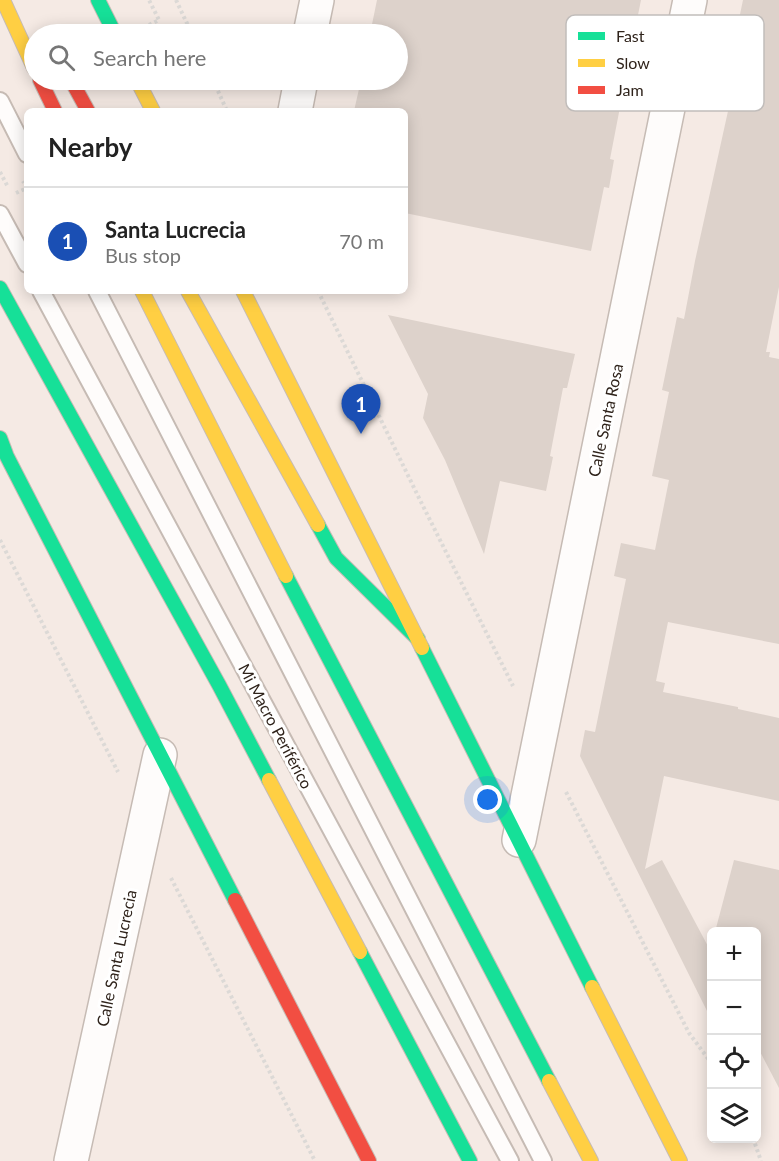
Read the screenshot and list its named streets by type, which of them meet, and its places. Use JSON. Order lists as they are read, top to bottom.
{
  "streets": {
    "street": ["Calle Santa Rosa", "Calle Santa Lucrecia"],
    "lane": ["Mi Macro Periférico"]
  },
  "legend": ["Fast", "Slow", "Jam"],
  "page": {
    "search": "Search here",
    "heading": "Nearby",
    "list": [
      {
        "mark": "1",
        "name": "Santa Lucrecia",
        "note": "Bus stop",
        "value": "70 m"
      }
    ],
    "pins": "1",
    "map_buttons": ["+", "−"]
  }
}
